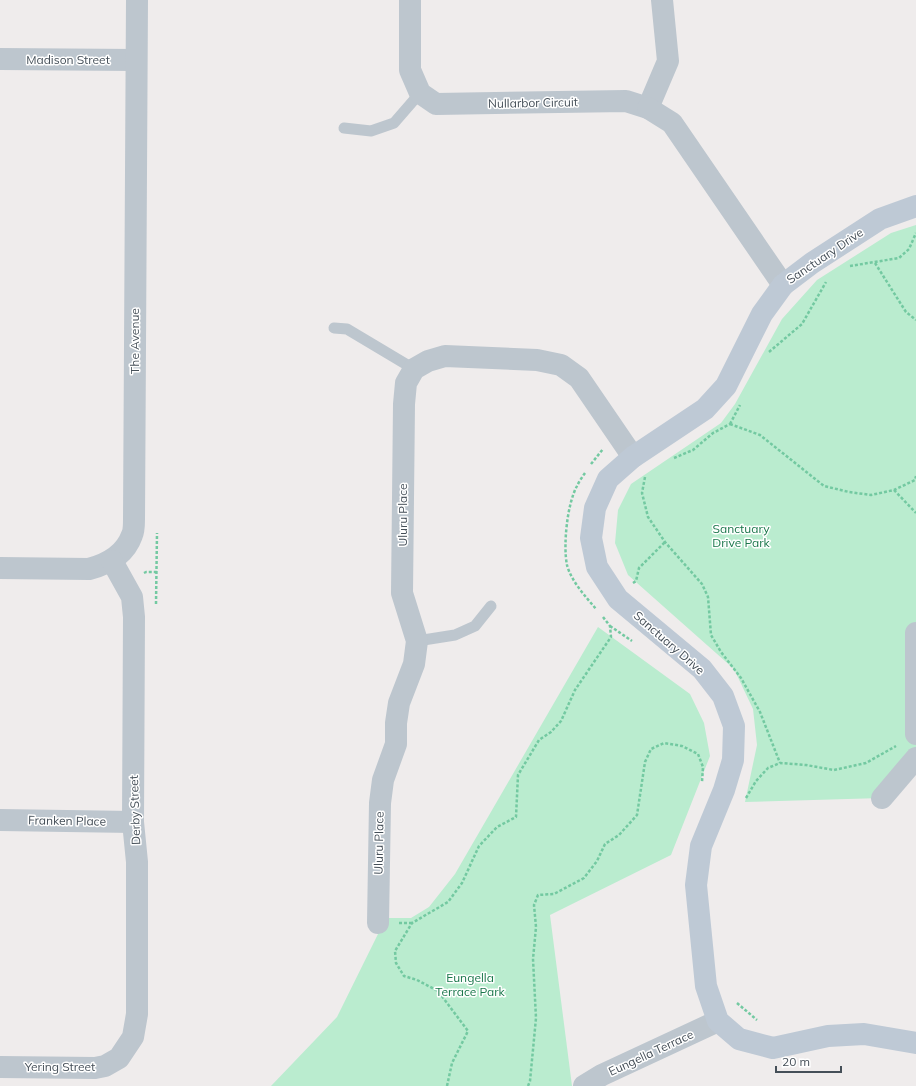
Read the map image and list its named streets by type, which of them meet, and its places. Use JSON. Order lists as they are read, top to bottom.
{
  "streets": {
    "street": [
      "Madison Street",
      "Nullarbor Circuit",
      "Sanctuary Drive",
      "The Avenue",
      "Uluru Place",
      "Derby Street",
      "Franken Place",
      "Eungella Terrace",
      "Yering Street"
    ]
  },
  "crossings": [
    ["Madison Street", "The Avenue"],
    ["Nullarbor Circuit", "Sanctuary Drive"],
    ["Sanctuary Drive", "Eungella Terrace"],
    ["The Avenue", "Derby Street"],
    ["Derby Street", "Franken Place"],
    ["Derby Street", "Yering Street"]
  ],
  "parks": ["Sanctuary Drive Park", "Eungella Terrace Park"],
  "scale_bar": "20 m"
}
